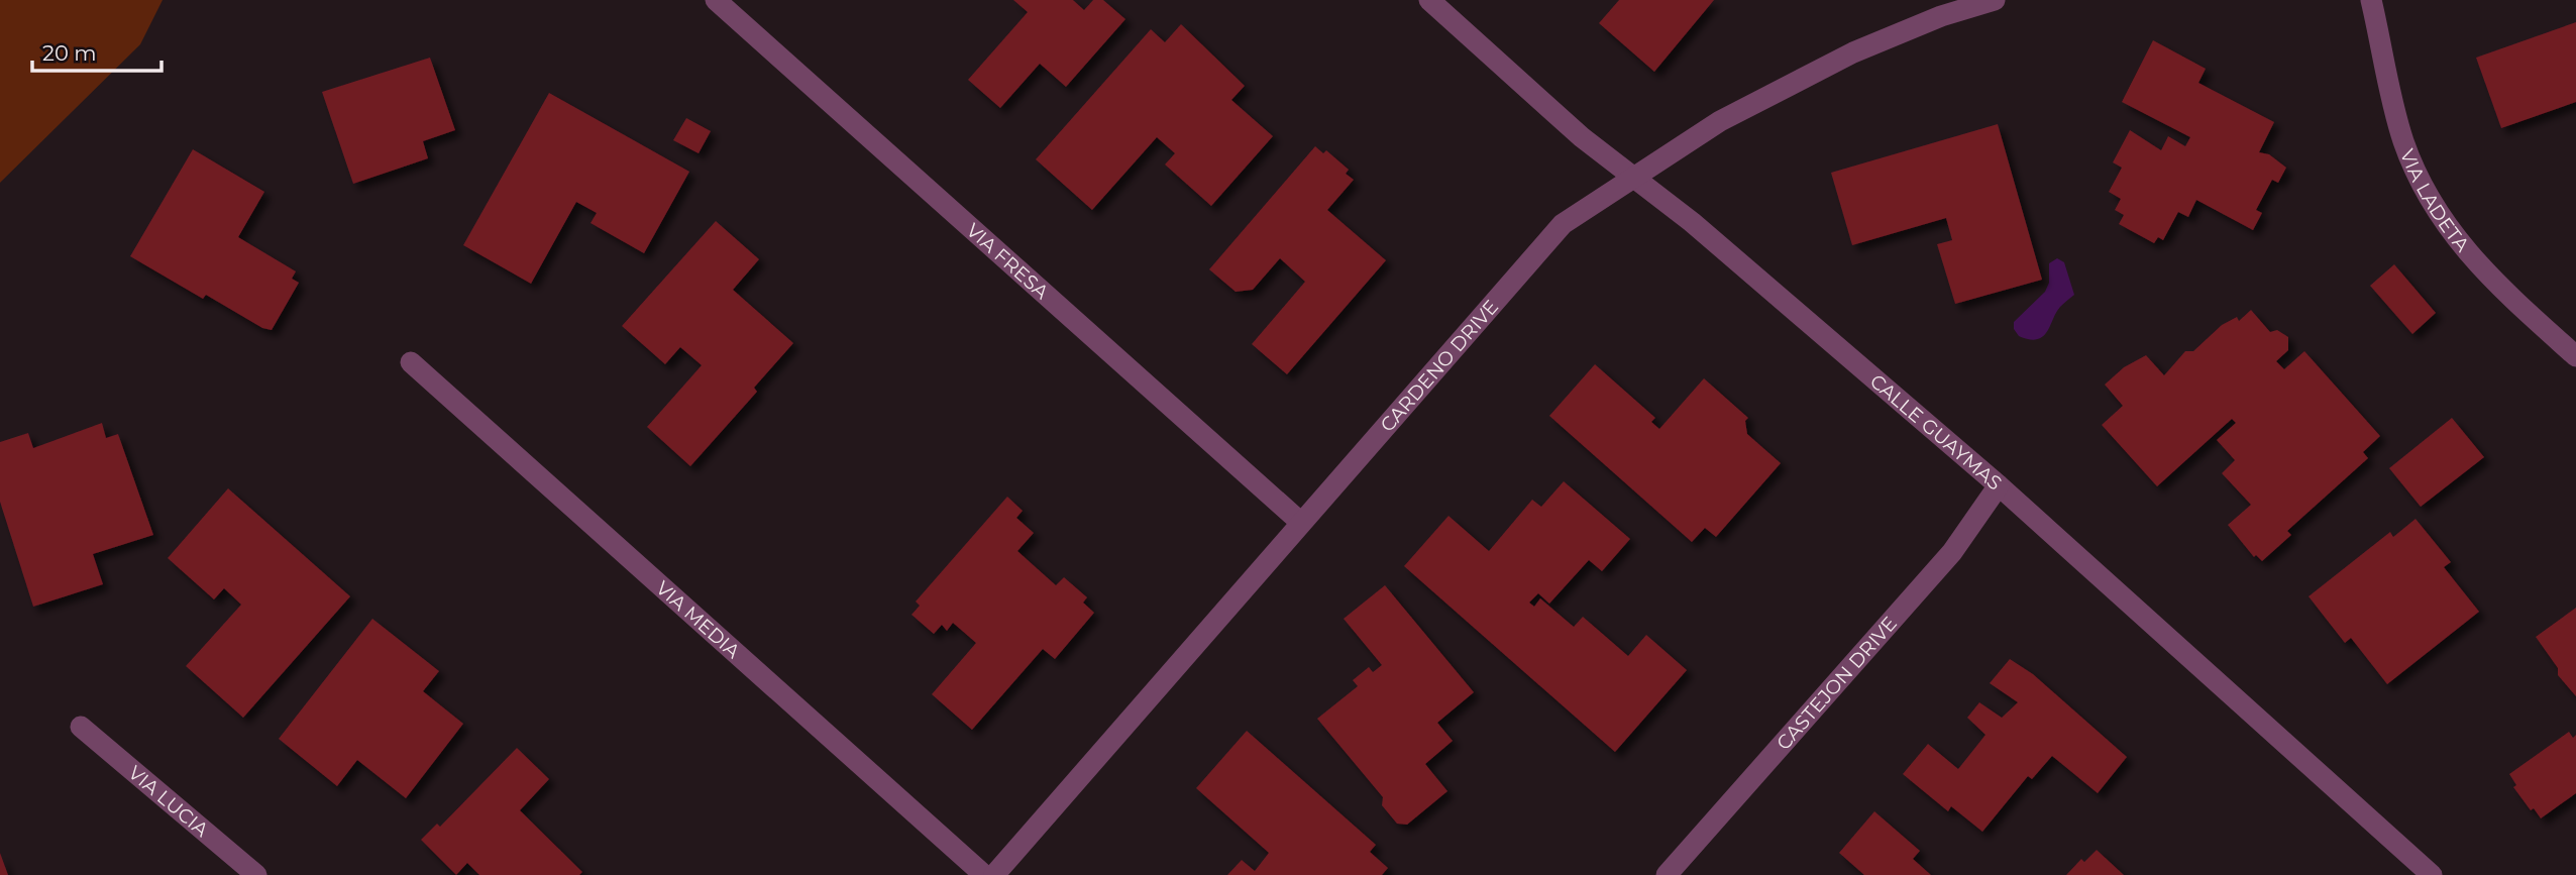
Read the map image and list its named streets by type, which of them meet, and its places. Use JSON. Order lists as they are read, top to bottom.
{
  "streets": {
    "street": [
      "VIA LADETA",
      "VIA FRESA",
      "CARDENO DRIVE",
      "CALLE GUAYMAS",
      "VIA MEDIA",
      "CASTEJON DRIVE",
      "VIA LUCIA"
    ]
  },
  "crossings": [
    ["VIA FRESA", "CARDENO DRIVE"],
    ["CARDENO DRIVE", "CALLE GUAYMAS"],
    ["CALLE GUAYMAS", "CASTEJON DRIVE"]
  ],
  "scale_bar": "20 m"
}
